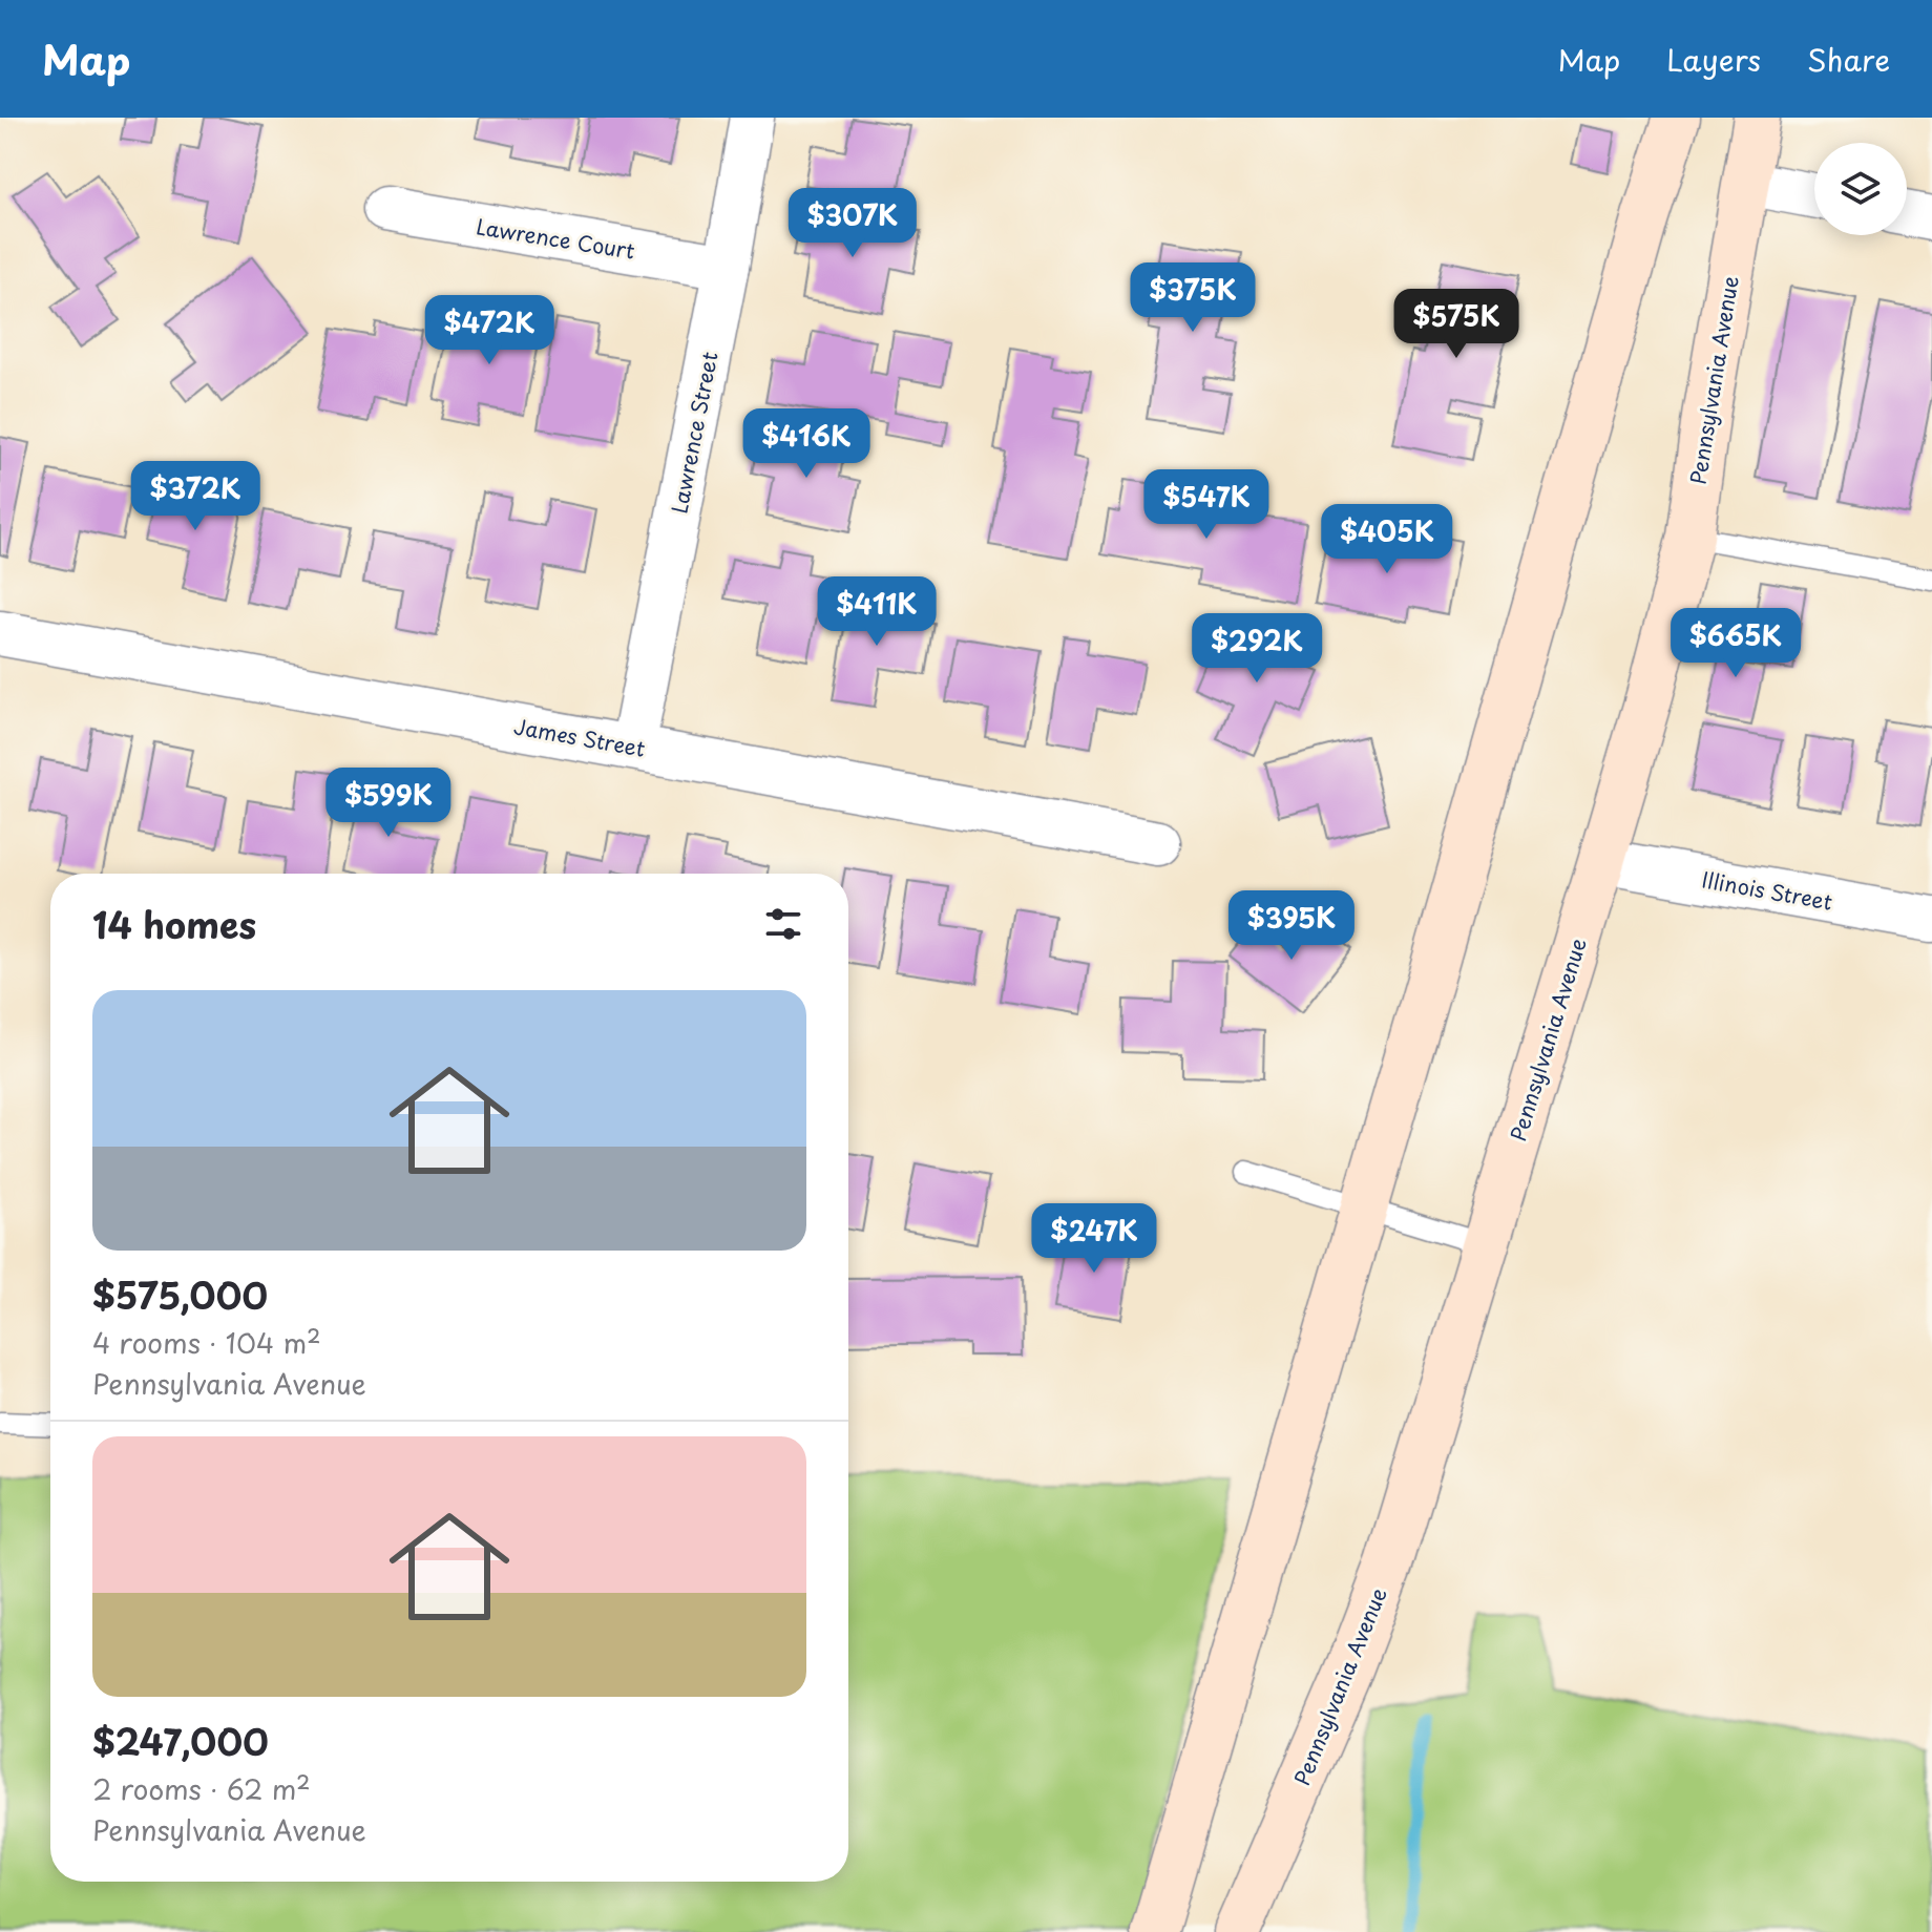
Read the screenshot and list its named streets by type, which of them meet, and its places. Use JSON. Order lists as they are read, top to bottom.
{
  "streets": {
    "main road": ["Pennsylvania Avenue"],
    "street": [
      "Lawrence Court",
      "Lawrence Street",
      "James Street",
      "Illinois Street"
    ]
  },
  "crossings": [
    ["Lawrence Court", "Lawrence Street"],
    ["Pennsylvania Avenue", "Illinois Street"],
    ["Lawrence Street", "James Street"]
  ],
  "page": {
    "header": "Map",
    "nav": ["Map", "Layers", "Share"],
    "price": [
      "$307K",
      "$375K",
      "$575K",
      "$472K",
      "$416K",
      "$372K",
      "$547K",
      "$405K",
      "$411K",
      "$665K",
      "$292K",
      "$599K",
      "$395K",
      "$247K"
    ],
    "heading": "14 homes",
    "list": [
      {
        "name": "$575,000",
        "note": "4 rooms · 104 m² · Pennsylvania Avenue"
      },
      {
        "name": "$247,000",
        "note": "2 rooms · 62 m² · Pennsylvania Avenue"
      }
    ]
  }
}
